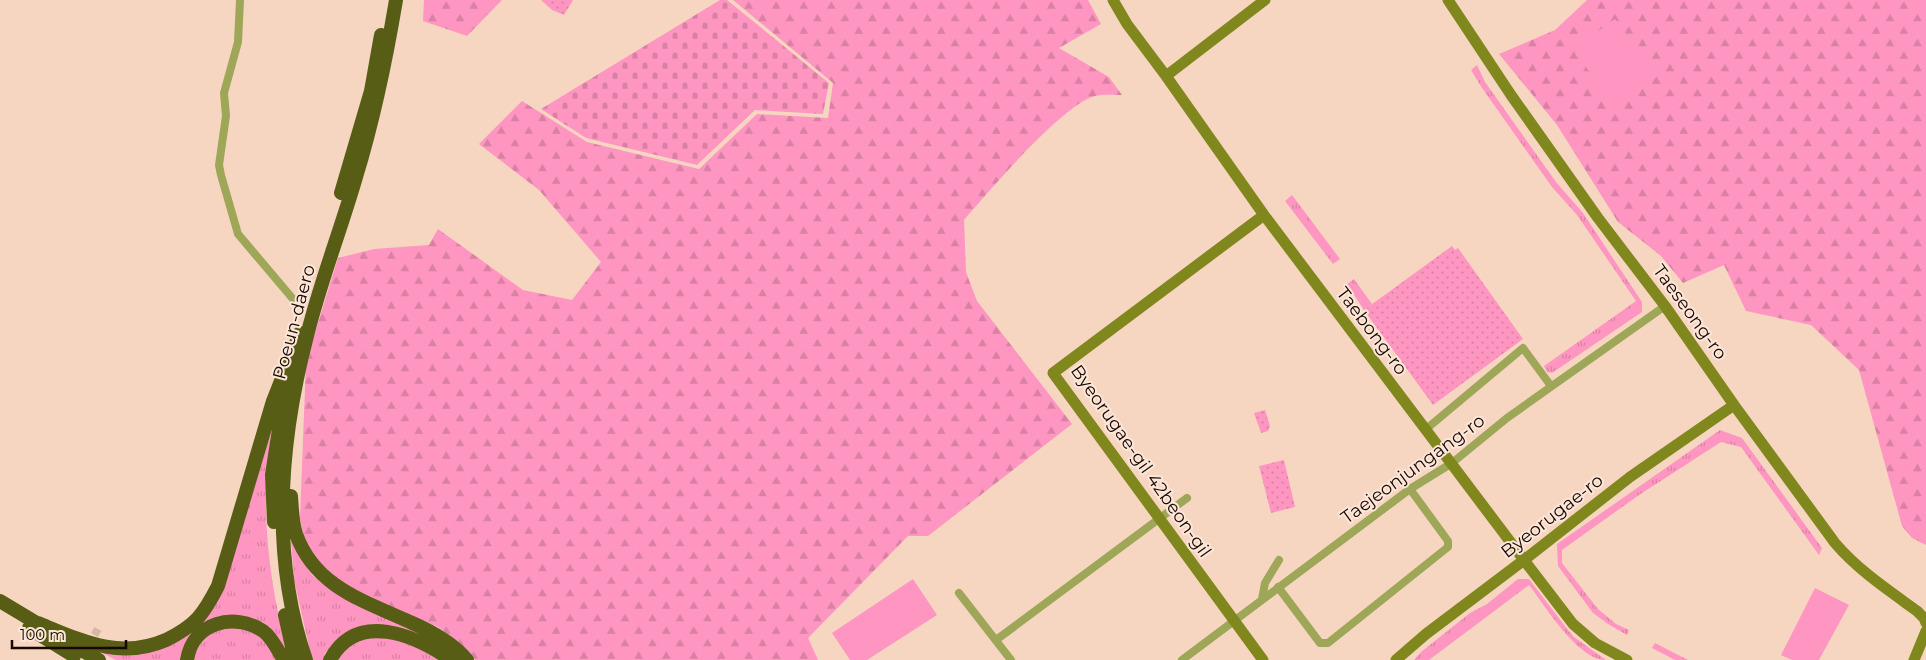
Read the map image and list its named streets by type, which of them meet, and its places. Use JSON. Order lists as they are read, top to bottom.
{
  "streets": {
    "highway": ["Poeun-daero"],
    "street": [
      "Taeseong-ro",
      "Taebong-ro",
      "Byeorugae-gil 42beon-gil",
      "Taejeonjungang-ro",
      "Byeorugae-ro"
    ]
  },
  "crossings": [
    ["Taeseong-ro", "Taejeonjungang-ro"],
    ["Taeseong-ro", "Byeorugae-ro"],
    ["Taebong-ro", "Byeorugae-gil 42beon-gil"],
    ["Taebong-ro", "Taejeonjungang-ro"],
    ["Taebong-ro", "Byeorugae-ro"],
    ["Byeorugae-gil 42beon-gil", "Taejeonjungang-ro"]
  ],
  "scale_bar": "100 m"
}
